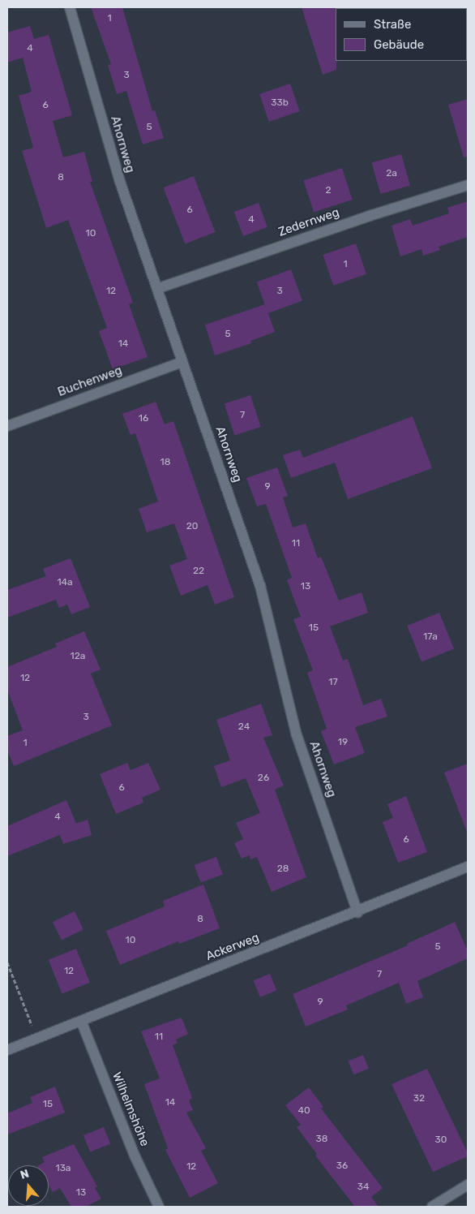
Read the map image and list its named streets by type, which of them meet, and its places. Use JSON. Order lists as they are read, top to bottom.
{
  "streets": {
    "street": [
      "Ahornweg",
      "Zedernweg",
      "Buchenweg",
      "Ackerweg",
      "Wilhelmshöhe"
    ]
  },
  "crossings": [
    ["Ahornweg", "Zedernweg"],
    ["Ahornweg", "Buchenweg"],
    ["Ahornweg", "Ackerweg"],
    ["Ackerweg", "Wilhelmshöhe"]
  ],
  "house_numbers": [
    "1",
    "4",
    "3",
    "33b",
    "6",
    "5",
    "2a",
    "8",
    "2",
    "6",
    "4",
    "10",
    "1",
    "12",
    "3",
    "5",
    "14",
    "7",
    "16",
    "18",
    "9",
    "20",
    "11",
    "22",
    "14a",
    "13",
    "15",
    "17a",
    "12a",
    "12",
    "17",
    "3",
    "24",
    "19",
    "1",
    "26",
    "6",
    "4",
    "6",
    "28",
    "8",
    "10",
    "5",
    "12",
    "7",
    "9",
    "11",
    "32",
    "14",
    "15",
    "40",
    "38",
    "30",
    "36",
    "12",
    "13a",
    "34",
    "13"
  ],
  "legend": ["Straße", "Gebäude"],
  "north": "top"
}
